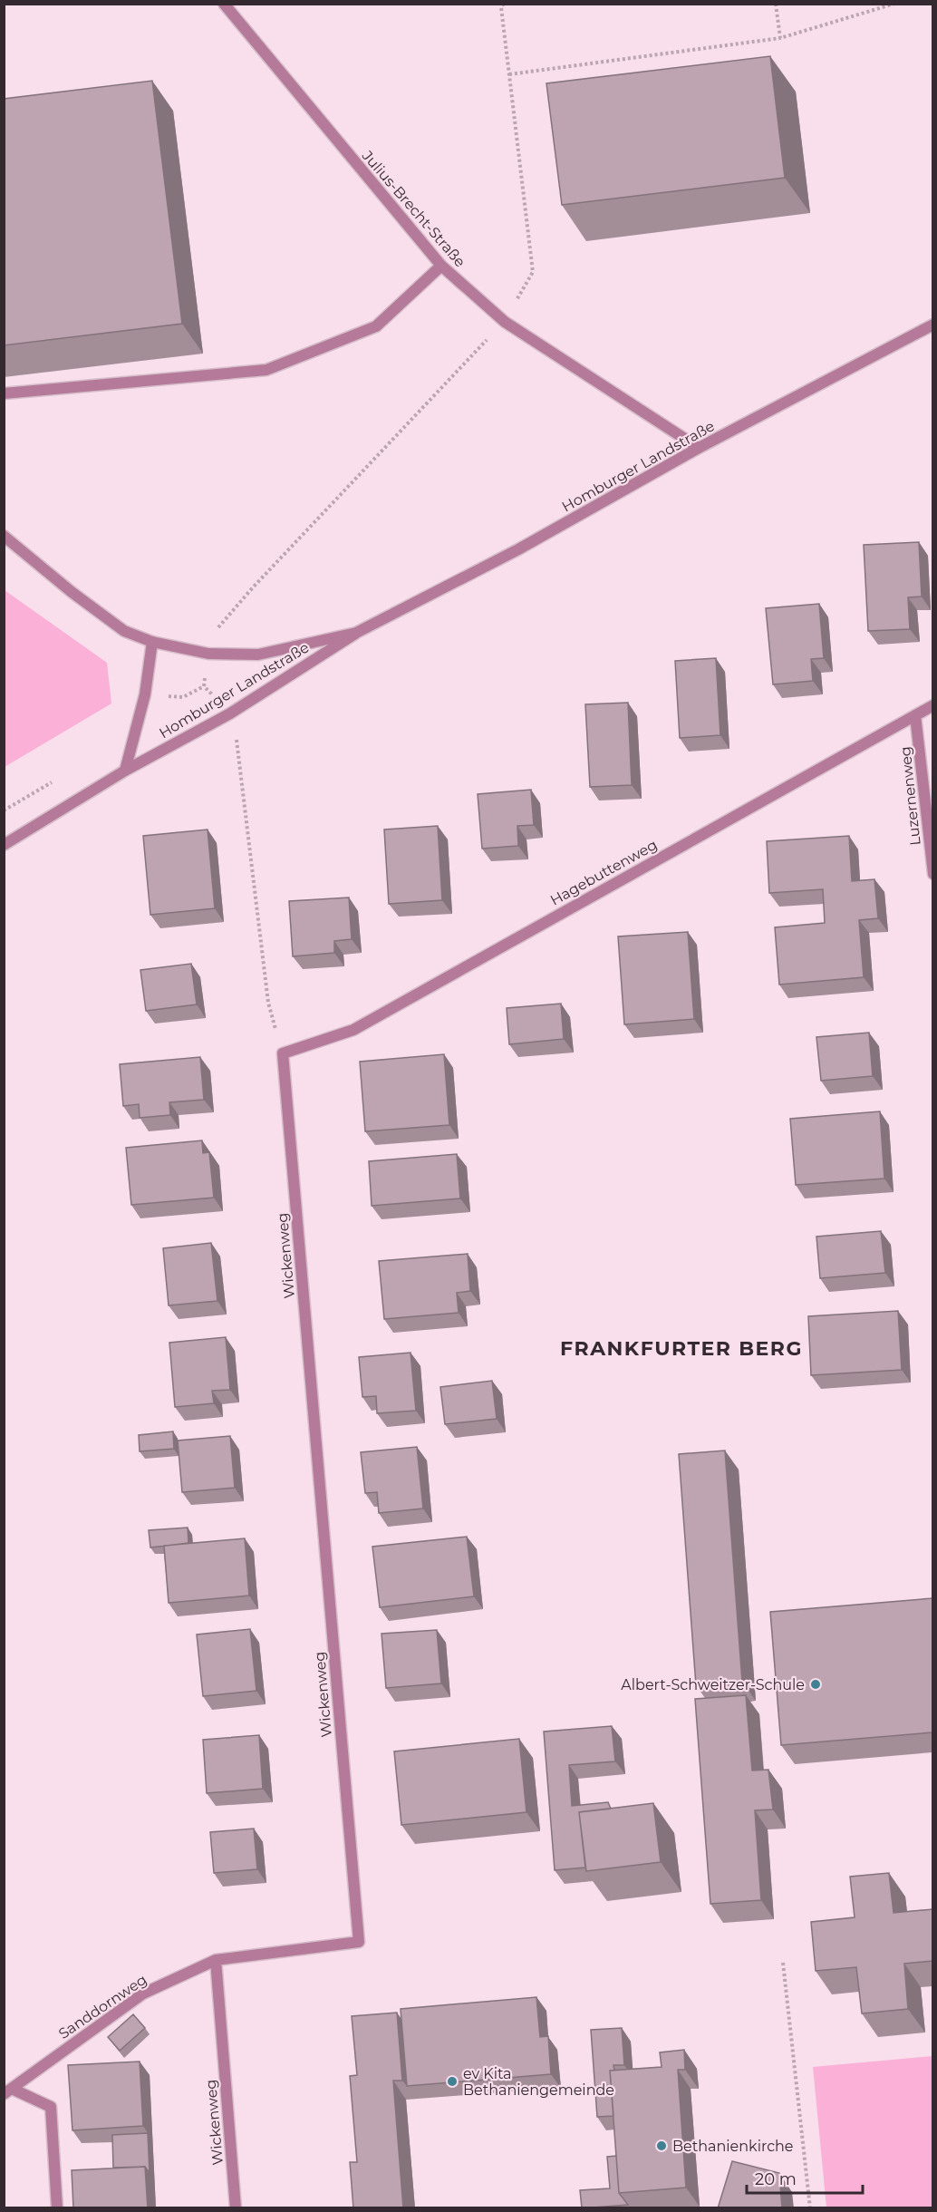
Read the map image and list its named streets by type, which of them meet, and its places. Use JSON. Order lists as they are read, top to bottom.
{
  "streets": {
    "street": [
      "Julius-Brecht-Straße",
      "Homburger Landstraße",
      "Luzernenweg",
      "Hagebuttenweg",
      "Wickenweg",
      "Sanddornweg"
    ]
  },
  "crossings": [
    ["Julius-Brecht-Straße", "Homburger Landstraße"],
    ["Luzernenweg", "Hagebuttenweg"],
    ["Hagebuttenweg", "Wickenweg"],
    ["Wickenweg", "Sanddornweg"]
  ],
  "districts": ["FRANKFURTER BERG"],
  "places": ["Albert-Schweitzer-Schule", "ev Kita Bethaniengemeinde", "Bethanienkirche"],
  "scale_bar": "20 m"
}
